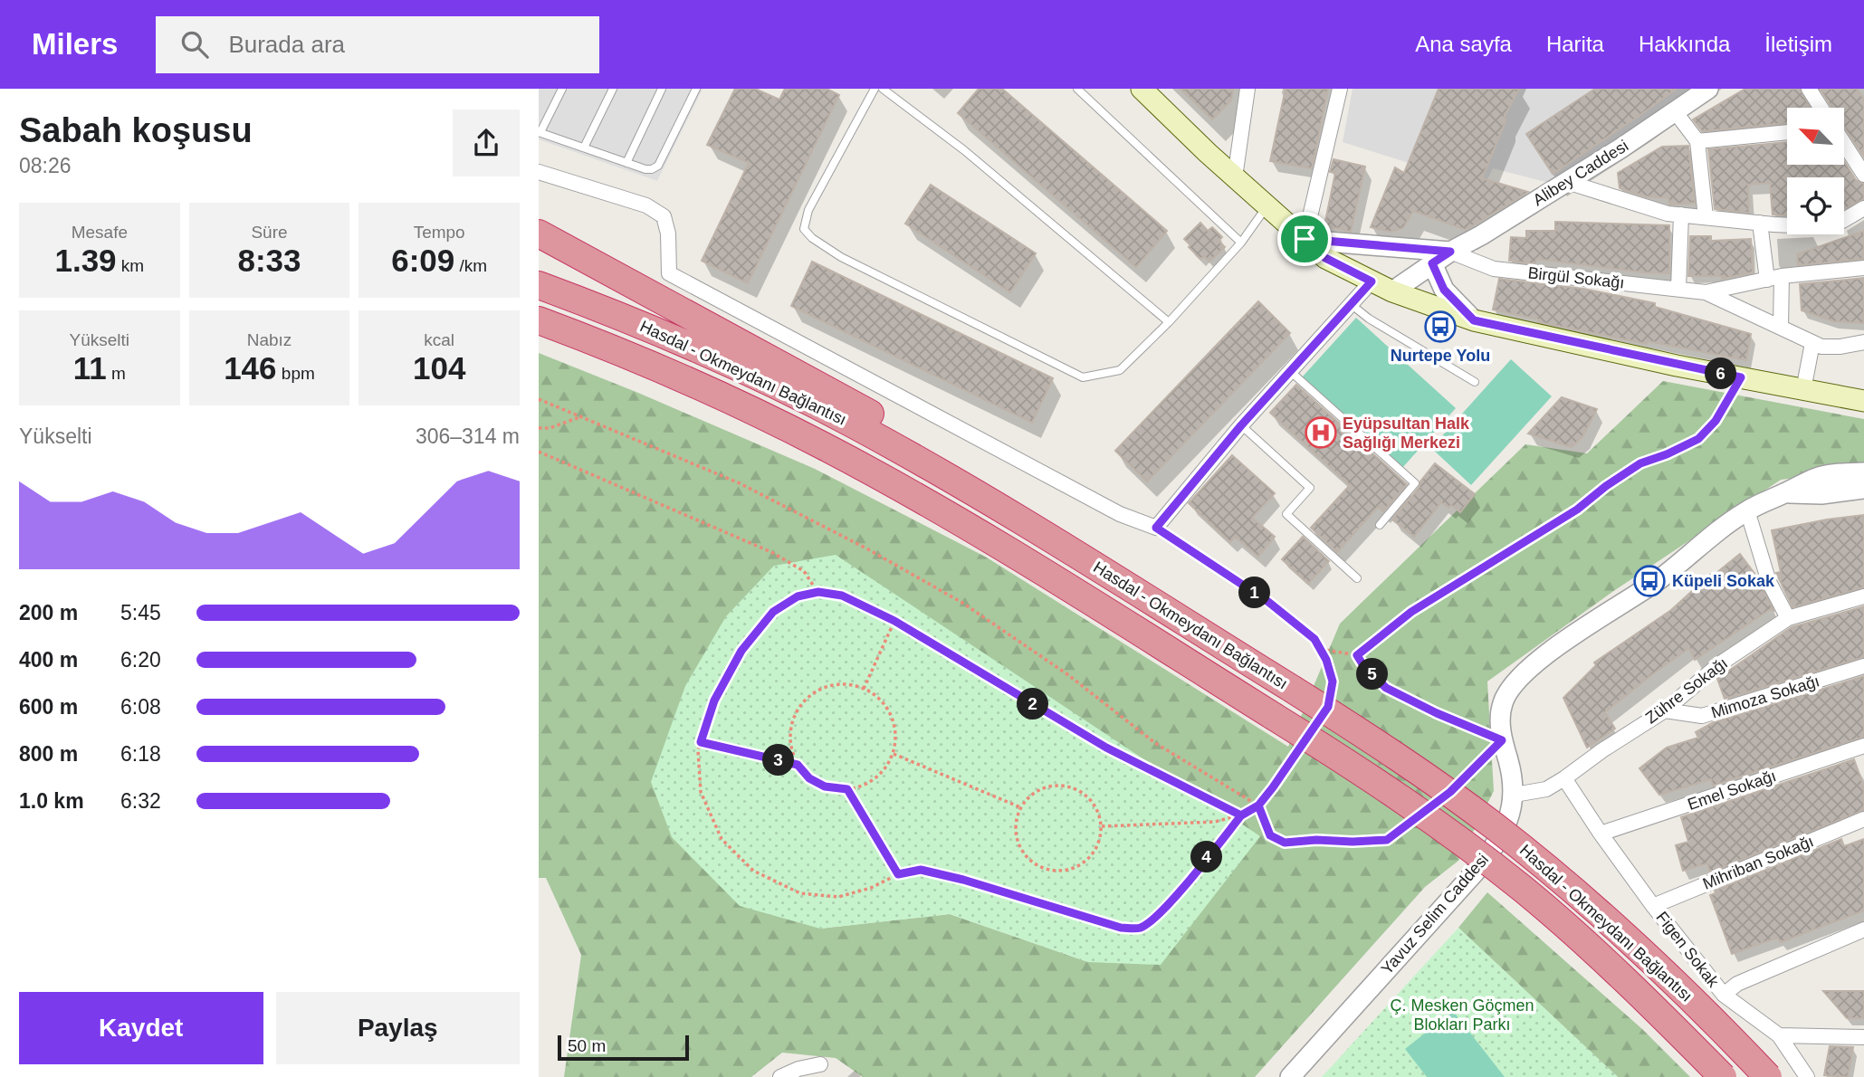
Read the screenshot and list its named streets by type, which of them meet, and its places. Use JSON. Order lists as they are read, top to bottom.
{
  "streets": {
    "highway": ["Hasdal - Okmeydanı Bağlantısı"],
    "street": [
      "Alibey Caddesi",
      "Birgül Sokağı",
      "Zühre Sokağı",
      "Mimoza Sokağı",
      "Emel Sokağı",
      "Mihriban Sokağı",
      "Yavuz Selim Caddesi",
      "Figen Sokak"
    ]
  },
  "crossings": [
    ["Alibey Caddesi", "Birgül Sokağı"],
    ["Zühre Sokağı", "Mimoza Sokağı"],
    ["Zühre Sokağı", "Yavuz Selim Caddesi"],
    ["Zühre Sokağı", "Figen Sokak"],
    ["Emel Sokağı", "Figen Sokak"],
    ["Mihriban Sokağı", "Figen Sokak"]
  ],
  "parks": ["Ç. Mesken Göçmen Blokları Parkı"],
  "places": {
    "bus stop": ["Nurtepe Yolu", "Küpeli Sokak"],
    "hospital": ["Eyüpsultan Halk Sağlığı Merkezi"]
  },
  "scale_bar": "50 m",
  "north": "top left",
  "page": {
    "header": "Milers",
    "search": "Burada ara",
    "nav": [
      "Ana sayfa",
      "Harita",
      "Hakkında",
      "İletişim"
    ],
    "heading": ["Sabah koşusu", "08:26"],
    "stats": [
      ["Mesafe", "1.39 km"],
      ["Süre", "8:33"],
      ["Tempo", "6:09 /km"],
      ["Yükselti", "11 m"],
      ["Nabız", "146 bpm"],
      ["kcal", "104"]
    ],
    "pins": [
      "6",
      "1",
      "5",
      "2",
      "3",
      "4"
    ],
    "chart": ["Yükselti", "306–314 m"],
    "list": [
      {
        "name": "200 m",
        "note": "5:45"
      },
      {
        "name": "400 m",
        "note": "6:20"
      },
      {
        "name": "600 m",
        "note": "6:08"
      },
      {
        "name": "800 m",
        "note": "6:18"
      },
      {
        "name": "1.0 km",
        "note": "6:32"
      }
    ],
    "buttons": ["Kaydet", "Paylaş"],
    "scale": "50 m"
  }
}
